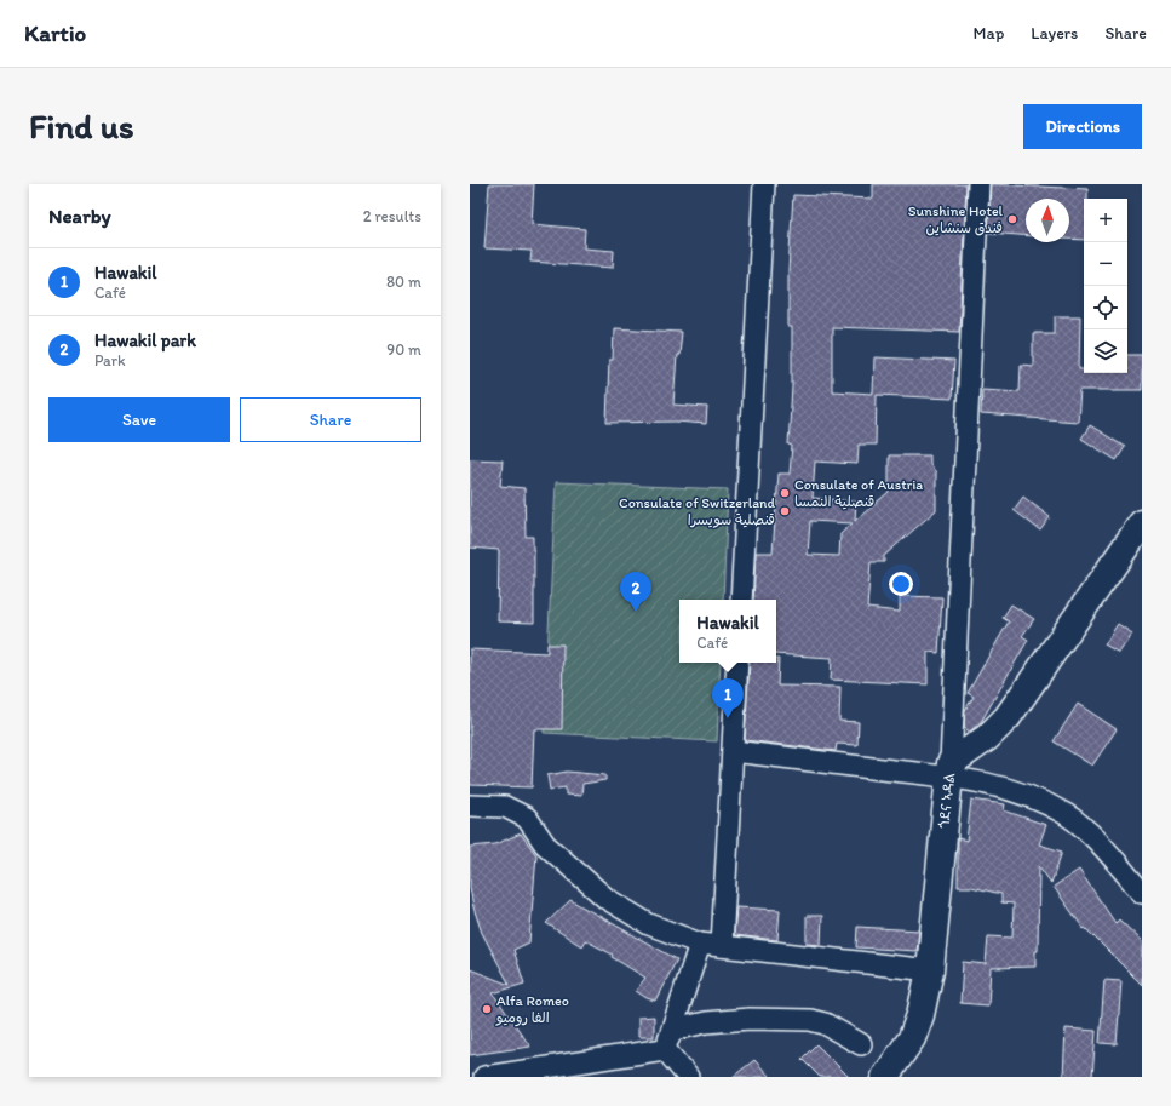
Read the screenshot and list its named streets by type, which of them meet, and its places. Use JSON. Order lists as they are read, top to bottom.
{
  "streets": {
    "street": ["ጎደና ኣዳል"]
  },
  "places": [
    "Sunshine Hotel فندق سنشاين",
    "Consulate of Austria قنصلية النمسا",
    "Consulate of Switzerland قنصلية سويسرا",
    "Alfa Romeo الفا روميو"
  ],
  "north": "top",
  "page": {
    "header": "Kartio",
    "nav": ["Map", "Layers", "Share"],
    "buttons": [
      "Directions",
      ["Save", "Share"]
    ],
    "title": "Find us",
    "heading": ["Nearby", "2 results"],
    "map_buttons": ["+", "−"],
    "list": [
      {
        "mark": "1",
        "name": "Hawakil",
        "note": "Café",
        "value": "80 m"
      },
      {
        "mark": "2",
        "name": "Hawakil park",
        "note": "Park",
        "value": "90 m"
      }
    ],
    "pins": ["2", "1"],
    "popup": ["Hawakil", "Café"]
  }
}
